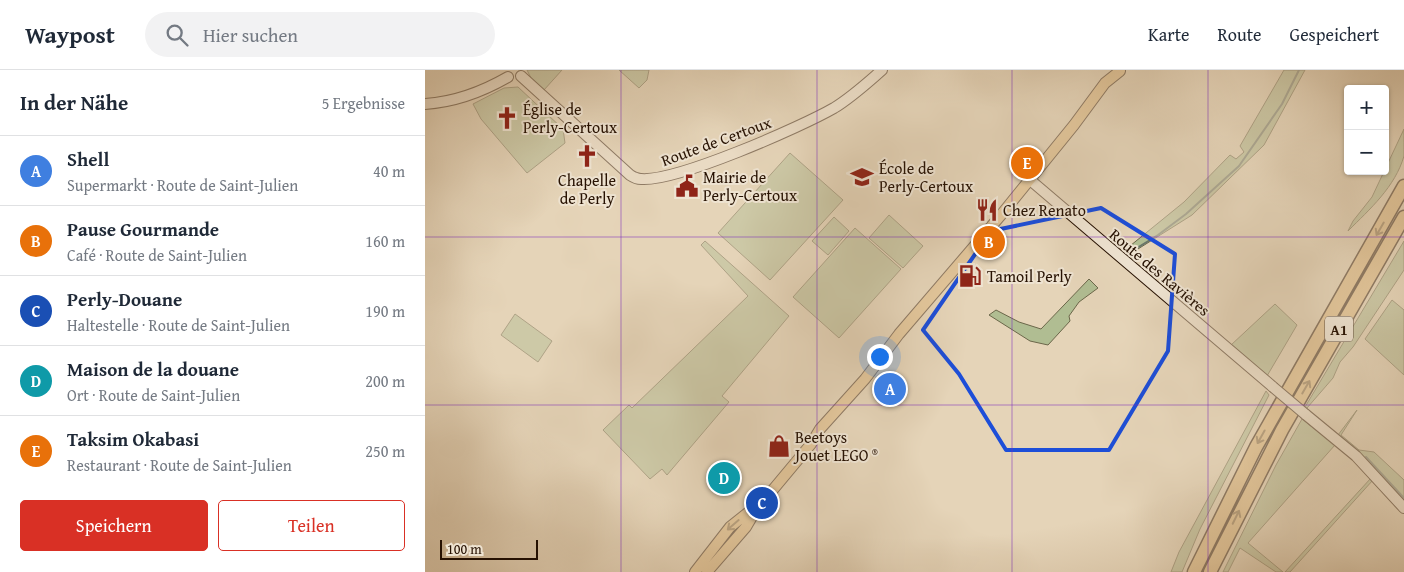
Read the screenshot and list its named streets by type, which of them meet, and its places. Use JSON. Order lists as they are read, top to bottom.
{
  "streets": {
    "highway": ["A1"],
    "street": ["Route de Certoux", "Route des Ravières"]
  },
  "places": {
    "church": ["Église de Perly-Certoux", "Chapelle de Perly"],
    "school or university": ["École de Perly-Certoux"],
    "public building": ["Mairie de Perly-Certoux"],
    "restaurant": ["Chez Renato"],
    "fuel station": ["Tamoil Perly"],
    "shop": ["Beetoys Jouet LEGO ®"]
  },
  "scale_bar": "100 m",
  "page": {
    "header": "Waypost",
    "search": "Hier suchen",
    "nav": ["Karte", "Route", "Gespeichert"],
    "heading": ["In der Nähe", "5 Ergebnisse"],
    "map_buttons": ["+", "−"],
    "list": [
      {
        "mark": "A",
        "name": "Shell",
        "note": "Supermarkt · Route de Saint-Julien",
        "value": "40 m"
      },
      {
        "mark": "B",
        "name": "Pause Gourmande",
        "note": "Café · Route de Saint-Julien",
        "value": "160 m"
      },
      {
        "mark": "C",
        "name": "Perly-Douane",
        "note": "Haltestelle · Route de Saint-Julien",
        "value": "190 m"
      },
      {
        "mark": "D",
        "name": "Maison de la douane",
        "note": "Ort · Route de Saint-Julien",
        "value": "200 m"
      },
      {
        "mark": "E",
        "name": "Taksim Okabasi",
        "note": "Restaurant · Route de Saint-Julien",
        "value": "250 m"
      }
    ],
    "pins": [
      "E",
      "B",
      "A",
      "D",
      "C"
    ],
    "buttons": ["Speichern", "Teilen"],
    "scale": "100 m"
  }
}
